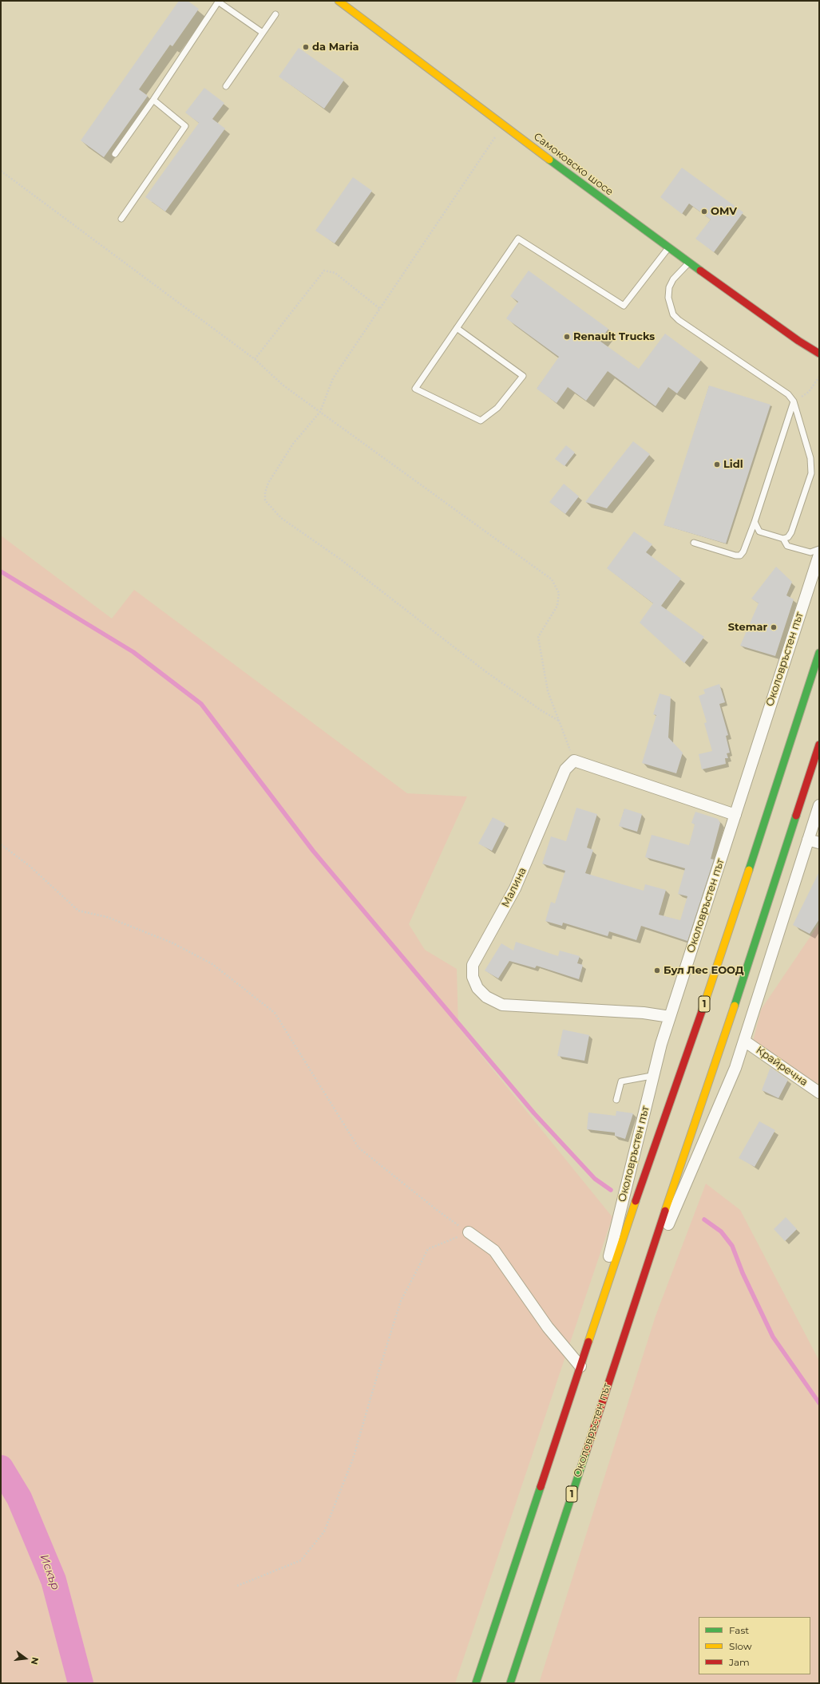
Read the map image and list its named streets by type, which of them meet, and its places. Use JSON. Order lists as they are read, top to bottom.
{
  "streets": {
    "main road": ["Самоковско шосе", "Околовръстен път", "1"],
    "street": ["Малина", "Крайречна"]
  },
  "crossings": [
    ["Околовръстен път", "Малина"],
    ["Околовръстен път", "Крайречна"]
  ],
  "water": ["Искър"],
  "places": [
    "da Maria",
    "OMV",
    "Renault Trucks",
    "Lidl",
    "Stemar",
    "Бул Лес ЕООД"
  ],
  "legend": ["Fast", "Slow", "Jam"],
  "north": "right"
}
